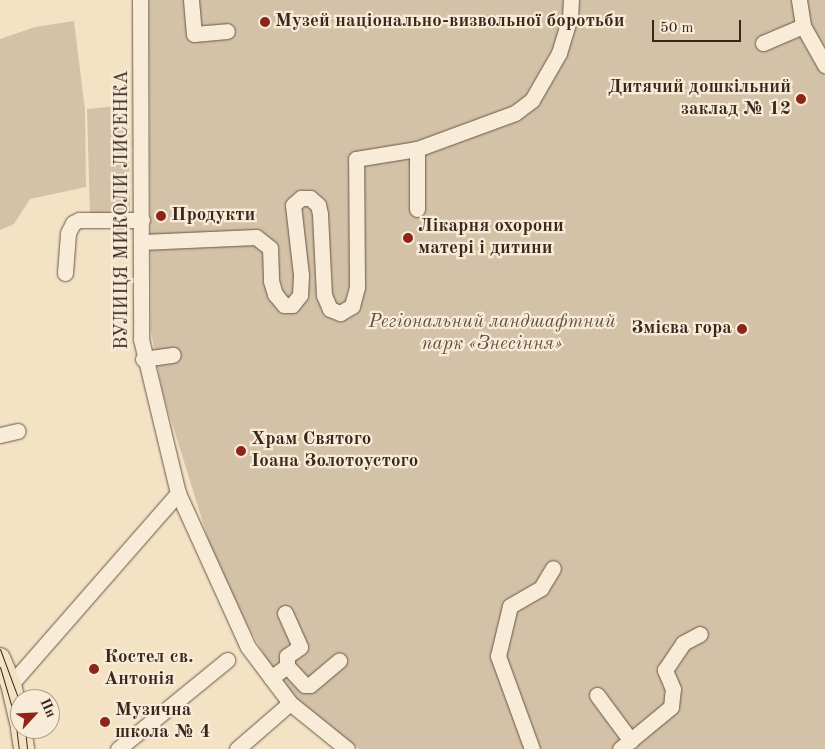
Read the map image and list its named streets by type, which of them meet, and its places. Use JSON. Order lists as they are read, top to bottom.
{
  "streets": {
    "street": ["ВУЛИЦЯ МИКОЛИ ЛИСЕНКА"]
  },
  "parks": ["Регіональний ландшафтний парк «Знесіння»"],
  "places": [
    "Музей національно-визвольної боротьби",
    "Дитячий дошкільний заклад № 12",
    "Продукти",
    "Лікарня охорони матері і дитини",
    "Змієва гора",
    "Храм Святого Іоана Золотоустого",
    "Костел св. Антонія",
    "Музична школа № 4"
  ],
  "scale_bar": "50 m",
  "north": "top right"
}
